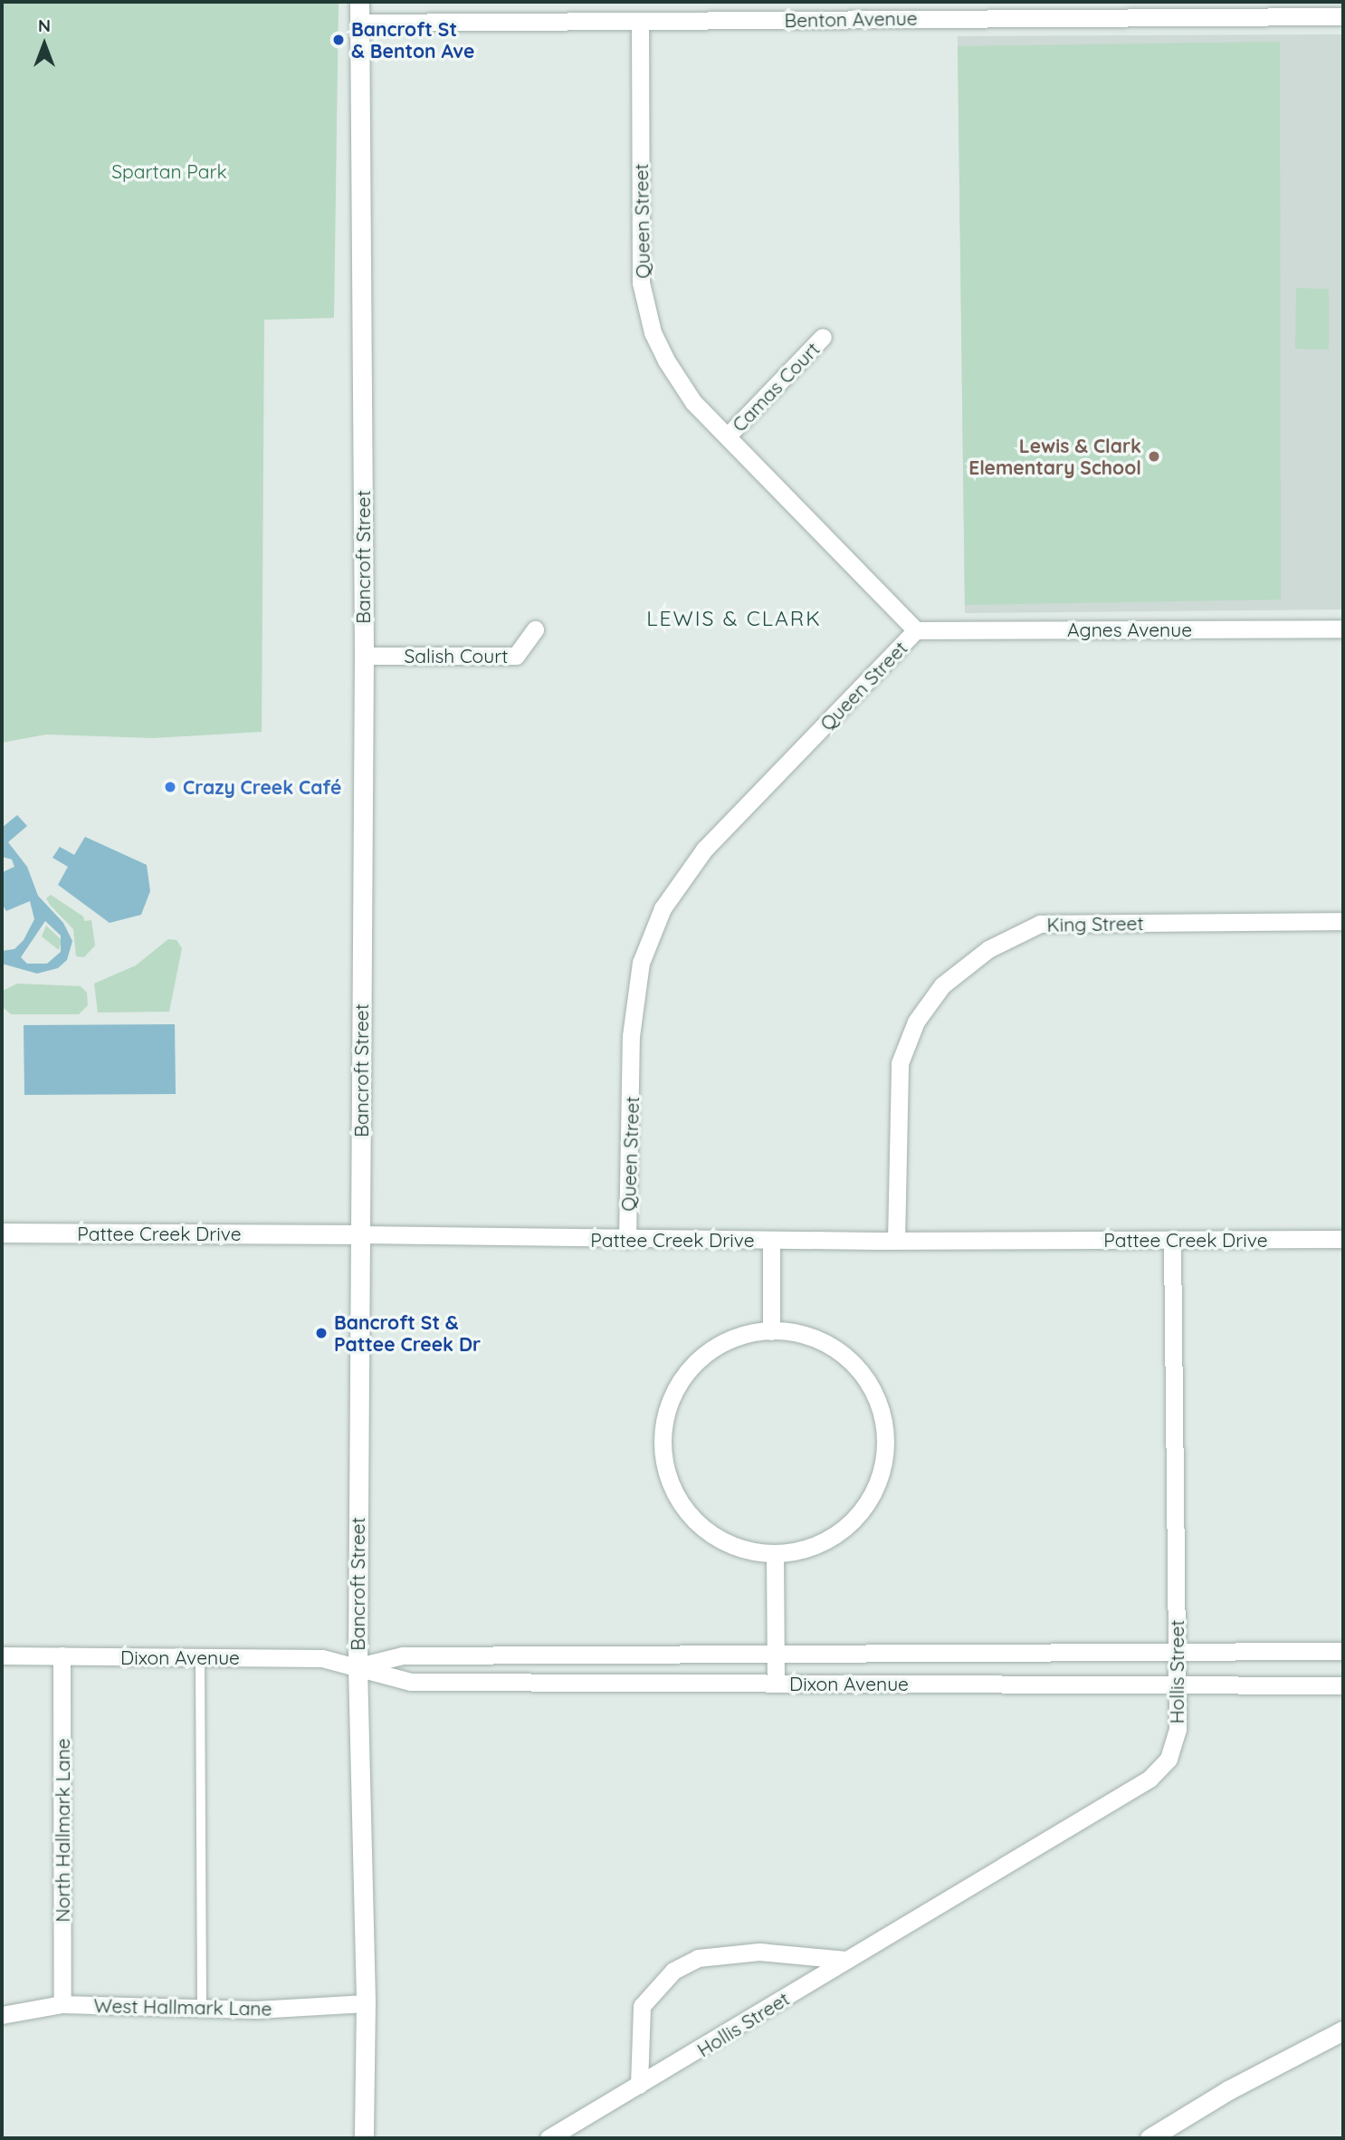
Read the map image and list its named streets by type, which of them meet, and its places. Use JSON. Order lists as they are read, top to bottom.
{
  "streets": {
    "street": [
      "Benton Avenue",
      "Queen Street",
      "Camas Court",
      "Bancroft Street",
      "Agnes Avenue",
      "Salish Court",
      "King Street",
      "Pattee Creek Drive",
      "Dixon Avenue",
      "Hollis Street",
      "North Hallmark Lane",
      "West Hallmark Lane"
    ]
  },
  "crossings": [
    ["Benton Avenue", "Queen Street"],
    ["Benton Avenue", "Bancroft Street"],
    ["Queen Street", "Camas Court"],
    ["Queen Street", "Agnes Avenue"],
    ["Queen Street", "Pattee Creek Drive"],
    ["Bancroft Street", "Salish Court"],
    ["Bancroft Street", "Pattee Creek Drive"],
    ["Bancroft Street", "Dixon Avenue"],
    ["Bancroft Street", "West Hallmark Lane"],
    ["King Street", "Pattee Creek Drive"],
    ["Pattee Creek Drive", "Hollis Street"],
    ["Dixon Avenue", "Hollis Street"],
    ["Dixon Avenue", "North Hallmark Lane"],
    ["North Hallmark Lane", "West Hallmark Lane"]
  ],
  "districts": ["LEWIS & CLARK"],
  "parks": ["Spartan Park"],
  "places": [
    "Bancroft St & Benton Ave",
    "Lewis & Clark Elementary School",
    "Crazy Creek Café",
    "Bancroft St & Pattee Creek Dr"
  ],
  "north": "top"
}
